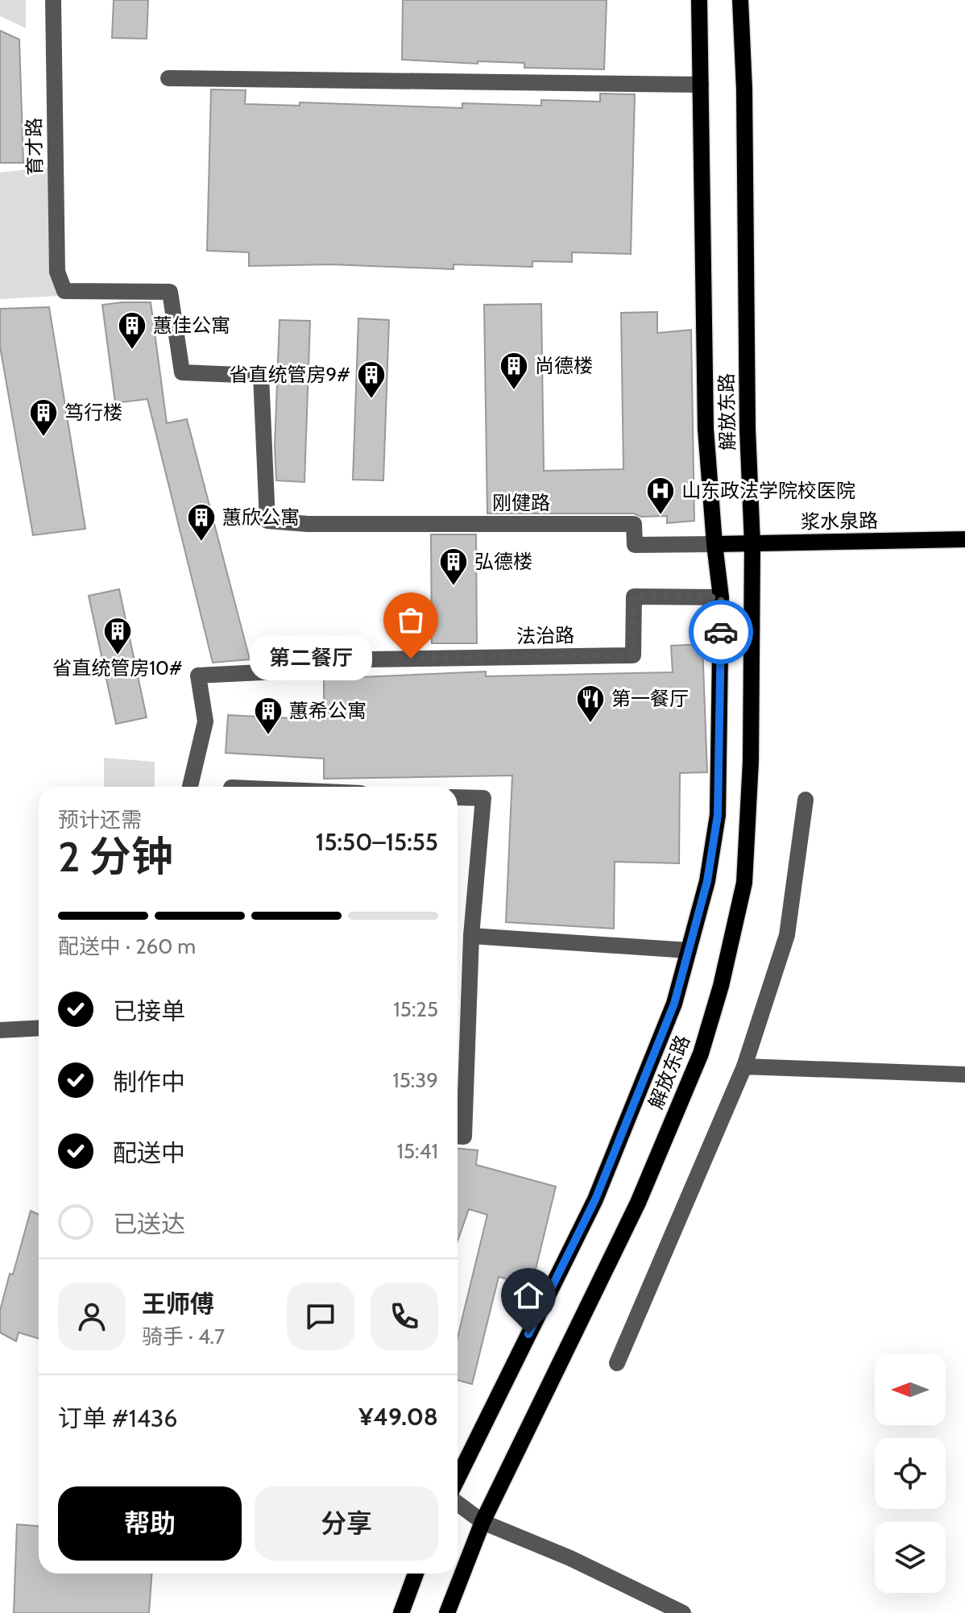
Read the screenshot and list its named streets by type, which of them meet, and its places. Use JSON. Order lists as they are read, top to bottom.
{
  "streets": {
    "main road": ["解放东路", "浆水泉路"],
    "street": ["育才路", "刚健路", "法治路"]
  },
  "crossings": [
    ["育才路", "刚健路"],
    ["解放东路", "刚健路"],
    ["解放东路", "浆水泉路"],
    ["解放东路", "法治路"],
    ["刚健路", "浆水泉路"]
  ],
  "places": {
    "building": [
      "蕙佳公寓",
      "尚德楼",
      "省直统管房9#",
      "笃行楼",
      "蕙欣公寓",
      "弘德楼",
      "省直统管房10#",
      "蕙希公寓"
    ],
    "hospital": ["山东政法学院校医院"],
    "other": ["第二餐厅"],
    "restaurant": ["第一餐厅"]
  },
  "north": "left",
  "page": {
    "bubble": "第二餐厅",
    "heading": ["2 分钟", "预计还需", "15:50–15:55"],
    "panel": [
      "王师傅",
      "骑手 · 4.7",
      "订单 #1436",
      "¥49.08"
    ],
    "bar": "配送中 · 260 m",
    "list": [
      ["已接单", "15:25"],
      ["制作中", "15:39"],
      ["配送中", "15:41"],
      "已送达"
    ],
    "buttons": ["帮助", "分享"]
  }
}
